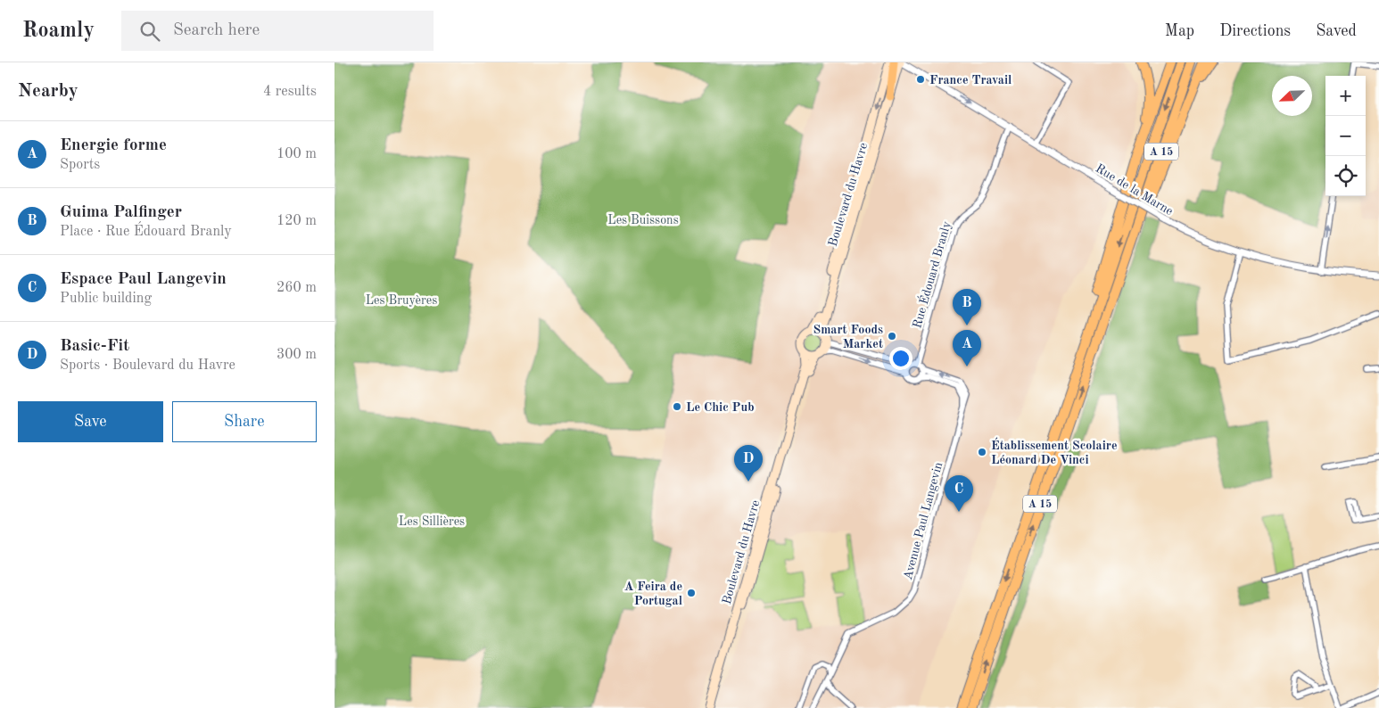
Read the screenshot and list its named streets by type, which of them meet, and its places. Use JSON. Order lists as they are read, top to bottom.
{
  "streets": {
    "highway": ["A 15"],
    "main road": ["Boulevard du Havre"],
    "street": ["Rue de la Marne", "Rue Édouard Branly", "Avenue Paul Langevin"]
  },
  "crossings": [
    ["Rue de la Marne", "Boulevard du Havre"],
    ["Rue de la Marne", "Rue Édouard Branly"],
    ["Rue Édouard Branly", "Avenue Paul Langevin"]
  ],
  "parks": ["Les Buissons", "Les Bruyères", "Les Sillières"],
  "places": [
    "France Travail",
    "Smart Foods Market",
    "Le Chic Pub",
    "Établissement Scolaire Léonard De Vinci",
    "A Feira de Portugal"
  ],
  "north": "bottom left",
  "page": {
    "header": "Roamly",
    "search": "Search here",
    "nav": ["Map", "Directions", "Saved"],
    "heading": ["Nearby", "4 results"],
    "map_buttons": ["+", "−"],
    "list": [
      {
        "mark": "A",
        "name": "Energie forme",
        "note": "Sports",
        "value": "100 m"
      },
      {
        "mark": "B",
        "name": "Guima Palfinger",
        "note": "Place · Rue Édouard Branly",
        "value": "120 m"
      },
      {
        "mark": "C",
        "name": "Espace Paul Langevin",
        "note": "Public building",
        "value": "260 m"
      },
      {
        "mark": "D",
        "name": "Basic-Fit",
        "note": "Sports · Boulevard du Havre",
        "value": "300 m"
      }
    ],
    "pins": [
      "B",
      "A",
      "D",
      "C"
    ],
    "buttons": ["Save", "Share"]
  }
}
